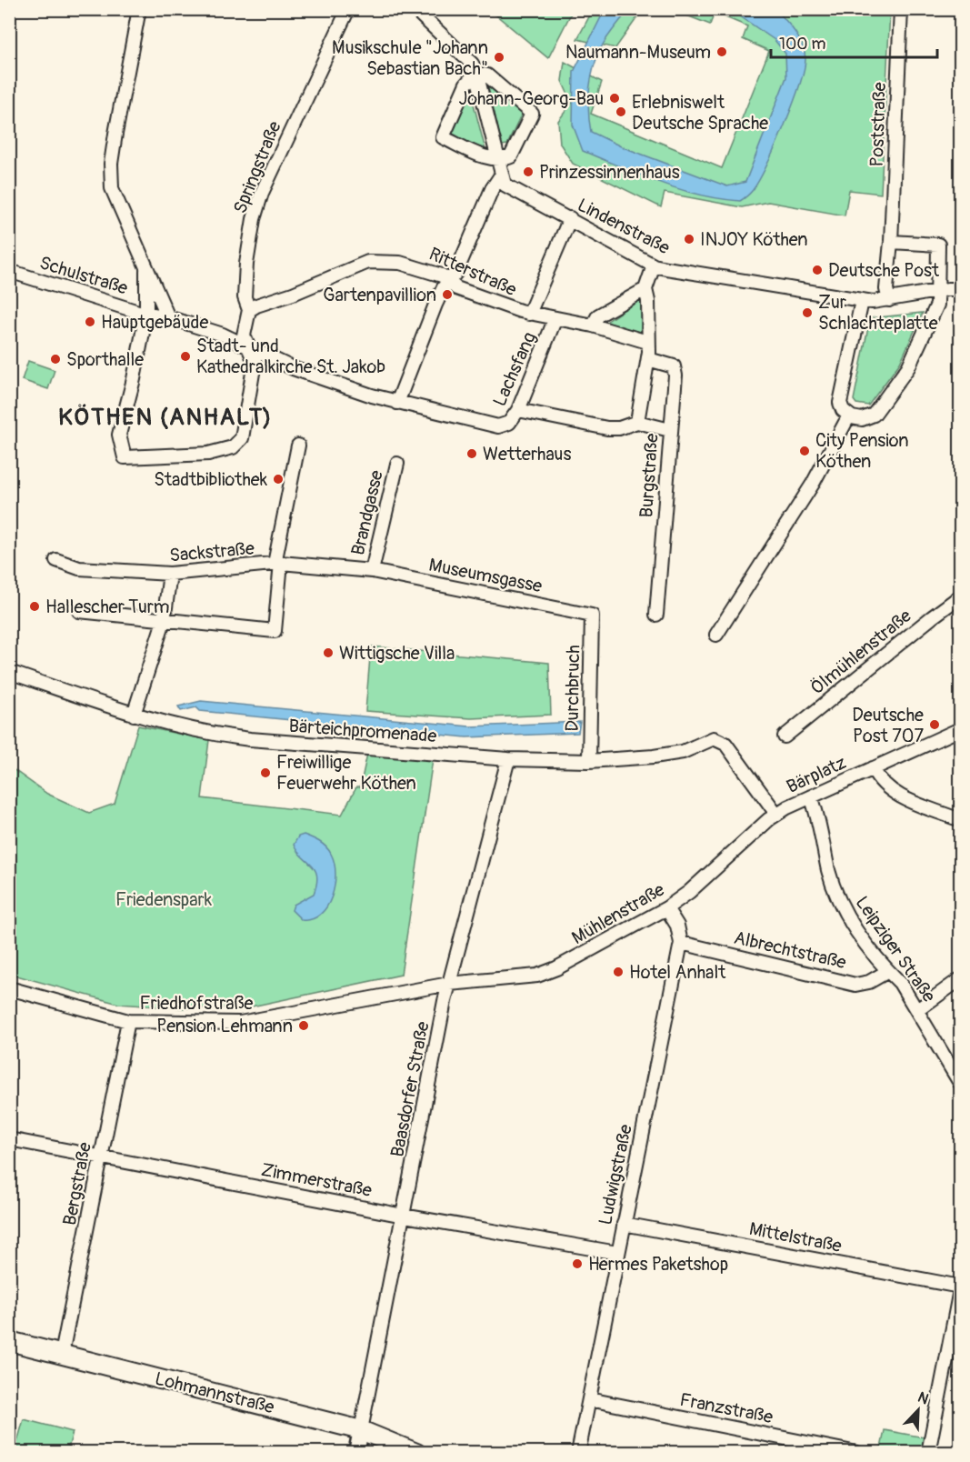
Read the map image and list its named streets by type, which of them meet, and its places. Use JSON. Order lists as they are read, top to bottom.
{
  "streets": {
    "main road": ["Lohmannstraße"],
    "street": [
      "Poststraße",
      "Springstraße",
      "Lindenstraße",
      "Ritterstraße",
      "Schulstraße",
      "Lachsfang",
      "Burgstraße",
      "Brandgasse",
      "Sackstraße",
      "Museumsgasse",
      "Ölmühlenstraße",
      "Durchbruch",
      "Bärteichpromenade",
      "Bärplatz",
      "Mühlenstraße",
      "Leipziger Straße",
      "Albrechtstraße",
      "Friedhofstraße",
      "Baasdorfer Straße",
      "Ludwigstraße",
      "Zimmerstraße",
      "Bergstraße",
      "Mittelstraße",
      "Franzstraße"
    ]
  },
  "crossings": [
    ["Poststraße", "Lindenstraße"],
    ["Springstraße", "Ritterstraße"],
    ["Springstraße", "Schulstraße"],
    ["Ritterstraße", "Lachsfang"],
    ["Schulstraße", "Lachsfang"],
    ["Brandgasse", "Sackstraße"],
    ["Brandgasse", "Museumsgasse"],
    ["Sackstraße", "Museumsgasse"],
    ["Museumsgasse", "Durchbruch"],
    ["Durchbruch", "Bärteichpromenade"],
    ["Bärteichpromenade", "Bärplatz"],
    ["Bärteichpromenade", "Mühlenstraße"],
    ["Bärteichpromenade", "Baasdorfer Straße"],
    ["Bärplatz", "Mühlenstraße"],
    ["Bärplatz", "Leipziger Straße"],
    ["Mühlenstraße", "Friedhofstraße"],
    ["Mühlenstraße", "Baasdorfer Straße"],
    ["Leipziger Straße", "Albrechtstraße"],
    ["Albrechtstraße", "Ludwigstraße"],
    ["Friedhofstraße", "Baasdorfer Straße"],
    ["Friedhofstraße", "Bergstraße"],
    ["Baasdorfer Straße", "Zimmerstraße"],
    ["Baasdorfer Straße", "Lohmannstraße"],
    ["Ludwigstraße", "Zimmerstraße"],
    ["Ludwigstraße", "Mittelstraße"],
    ["Ludwigstraße", "Franzstraße"],
    ["Zimmerstraße", "Bergstraße"],
    ["Bergstraße", "Lohmannstraße"]
  ],
  "districts": ["KÖTHEN (ANHALT)"],
  "parks": ["Friedenspark"],
  "places": [
    "Naumann-Museum",
    "Musikschule \"Johann Sebastian Bach\"",
    "Johann-Georg-Bau",
    "Erlebniswelt Deutsche Sprache",
    "Prinzessinnenhaus",
    "INJOY Köthen",
    "Deutsche Post",
    "Gartenpavillion",
    "Zur Schlachteplatte",
    "Hauptgebäude",
    "Stadt- und Kathedralkirche St. Jakob",
    "Sporthalle",
    "City Pension Köthen",
    "Wetterhaus",
    "Stadtbibliothek",
    "Hallescher Turm",
    "Wittigsche Villa",
    "Deutsche Post 707",
    "Freiwillige Feuerwehr Köthen",
    "Hotel Anhalt",
    "Pension Lehmann",
    "Hermes Paketshop"
  ],
  "scale_bar": "100 m",
  "north": "top right"
}
